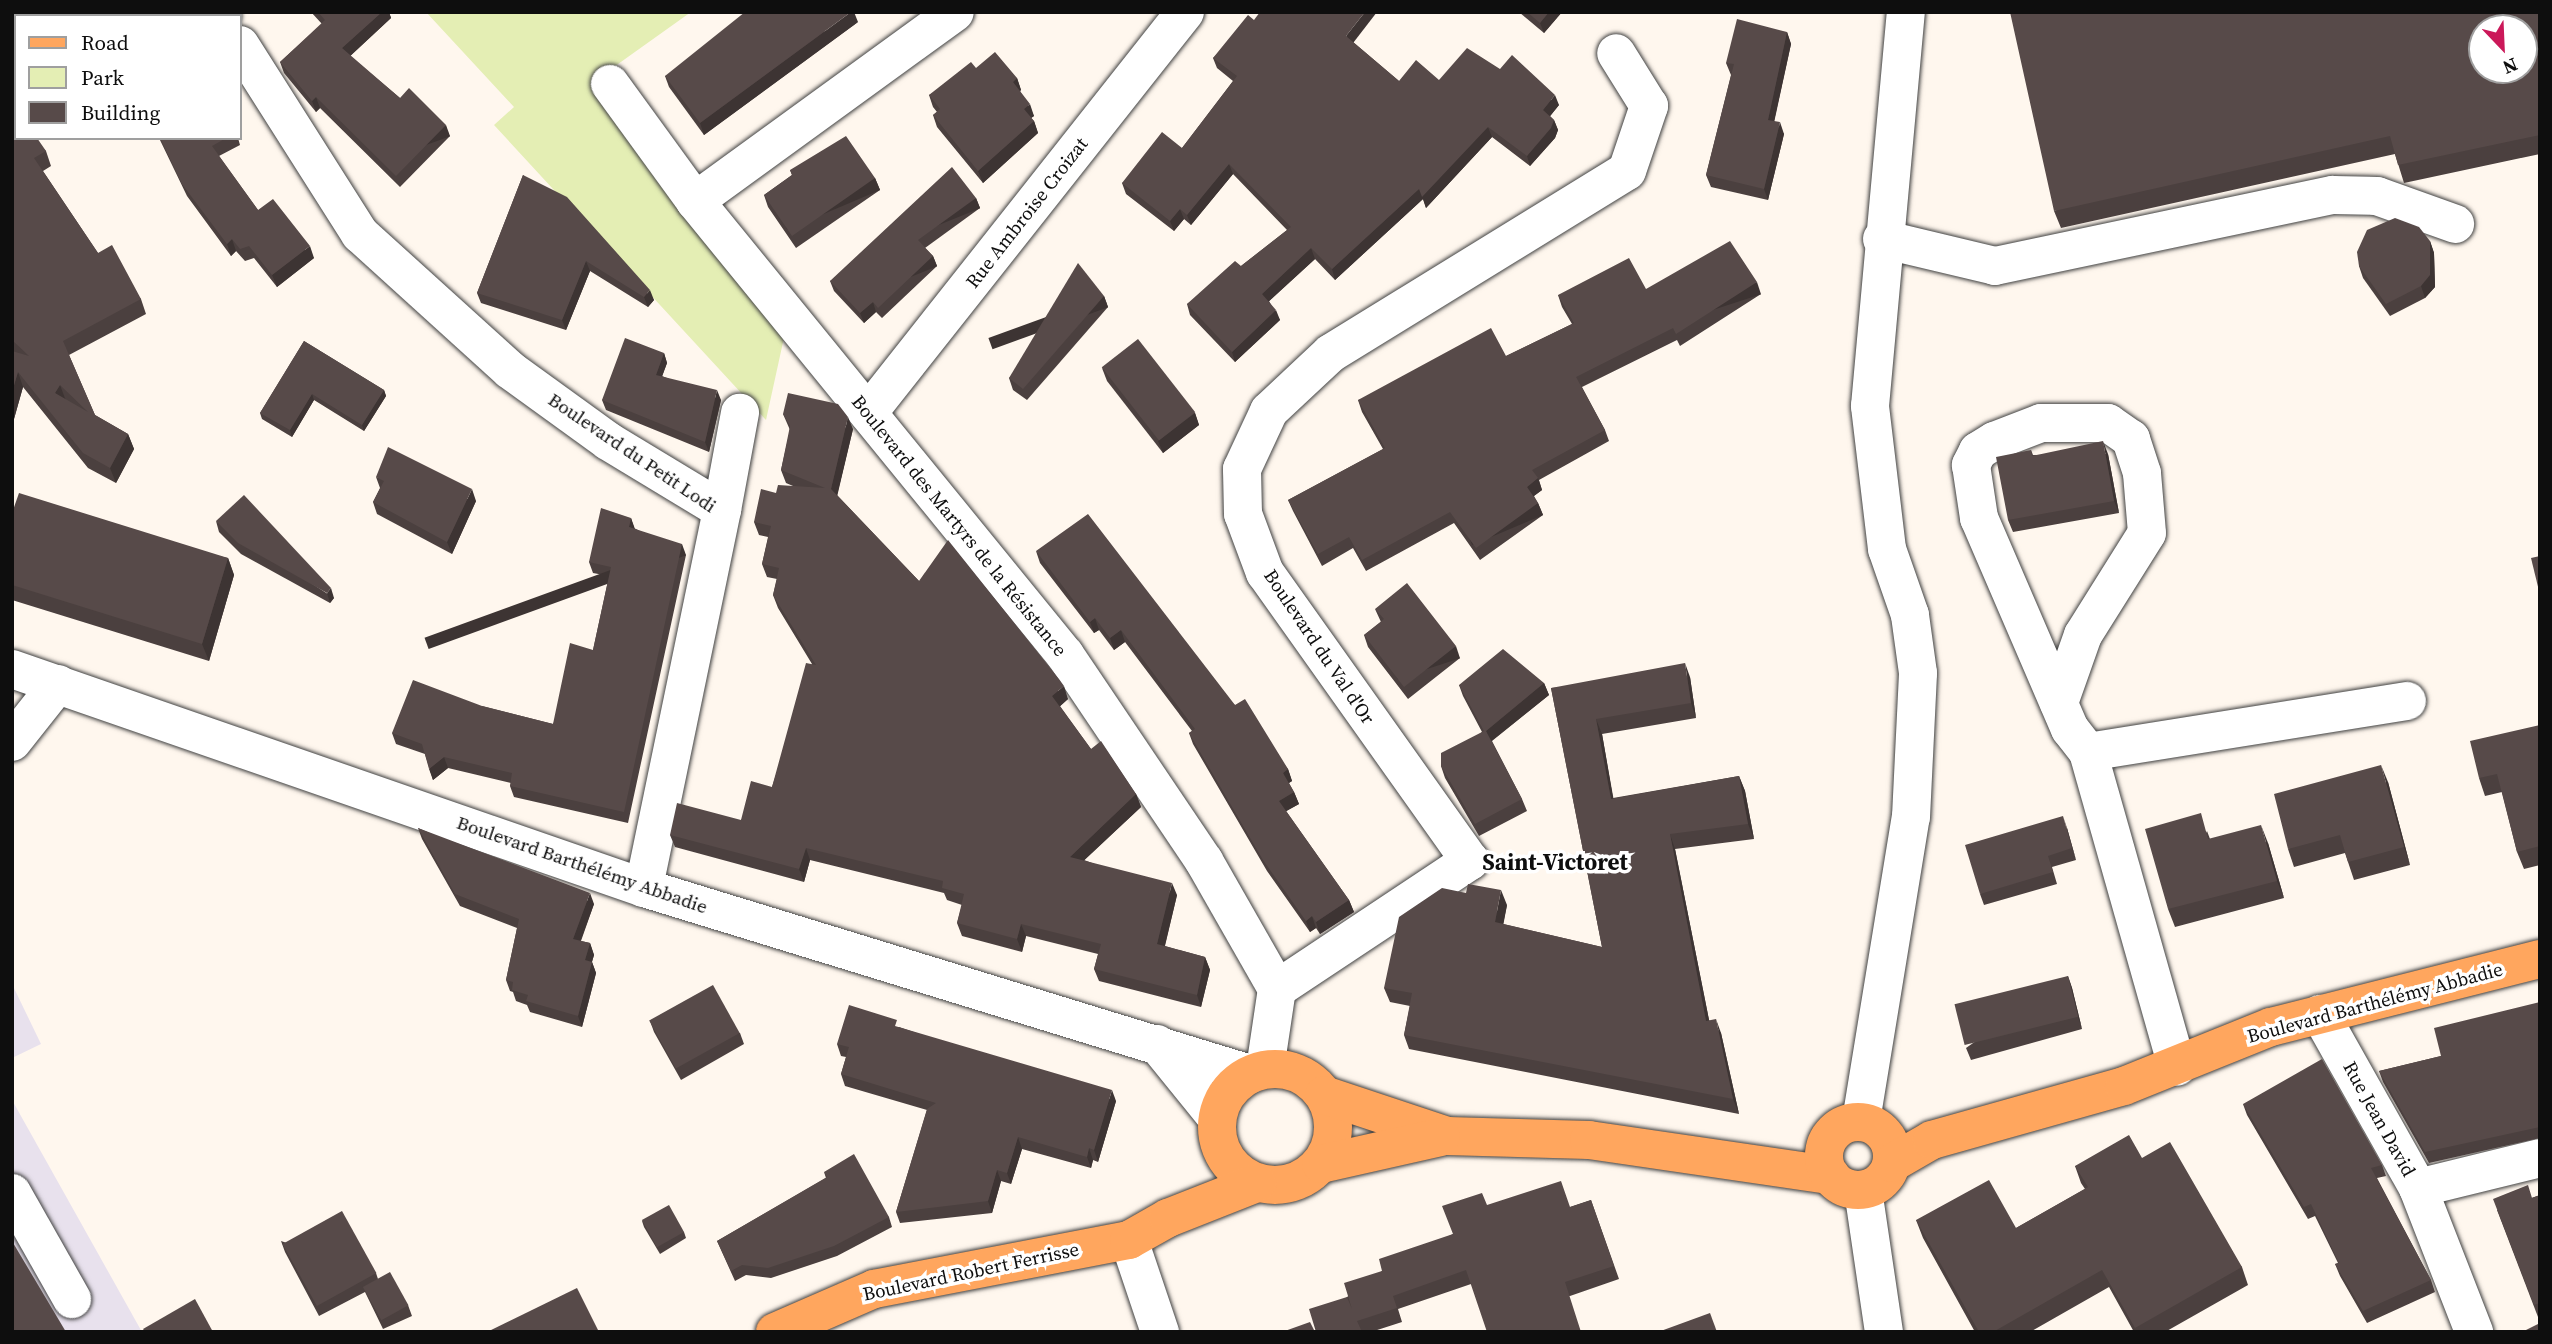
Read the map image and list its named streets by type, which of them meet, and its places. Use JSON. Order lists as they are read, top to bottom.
{
  "streets": {
    "main road": ["Boulevard Barthélémy Abbadie", "Boulevard Robert Ferrisse"],
    "street": [
      "Rue Ambroise Croizat",
      "Boulevard du Petit Lodi",
      "Boulevard des Martyrs de la Résistance",
      "Boulevard du Val d'Or",
      "Rue Jean David"
    ]
  },
  "crossings": [
    ["Rue Ambroise Croizat", "Boulevard des Martyrs de la Résistance"],
    ["Boulevard du Petit Lodi", "Boulevard Barthélémy Abbadie"],
    ["Boulevard des Martyrs de la Résistance", "Boulevard du Val d'Or"],
    ["Boulevard Barthélémy Abbadie", "Rue Jean David"],
    ["Boulevard Barthélémy Abbadie", "Boulevard Robert Ferrisse"]
  ],
  "districts": ["Saint-Victoret"],
  "legend": ["Road", "Park", "Building"],
  "north": "bottom right"
}
